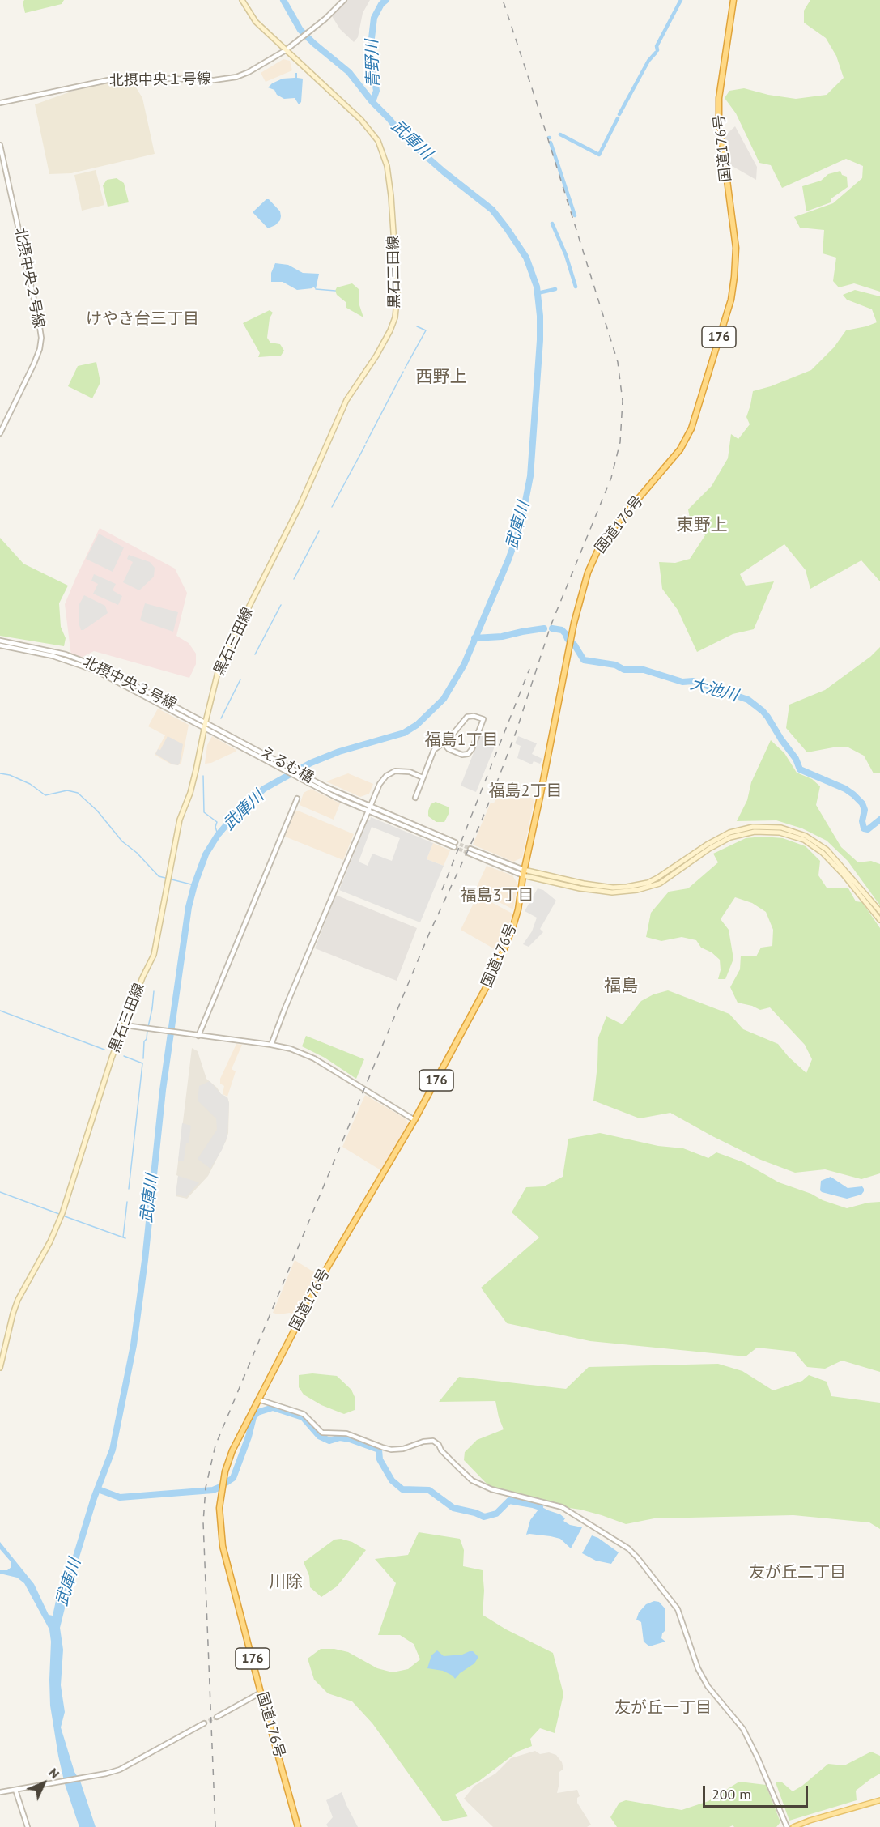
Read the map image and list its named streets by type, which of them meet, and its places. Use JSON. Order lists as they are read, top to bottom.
{
  "streets": {
    "highway": ["国道176号", "176"],
    "main road": ["黒石三田線"],
    "street": [
      "北摂中央１号線",
      "北摂中央２号線",
      "北摂中央３号線",
      "えるむ橋"
    ]
  },
  "crossings": [
    ["北摂中央１号線", "黒石三田線"],
    ["黒石三田線", "北摂中央３号線"],
    ["北摂中央３号線", "えるむ橋"]
  ],
  "districts": [
    "けやき台三丁目",
    "西野上",
    "東野上",
    "福島1丁目",
    "福島2丁目",
    "福島3丁目",
    "福島",
    "友が丘二丁目",
    "川除",
    "友が丘一丁目"
  ],
  "water": ["青野川", "武庫川", "大池川"],
  "scale_bar": "200 m",
  "north": "top right"
}
